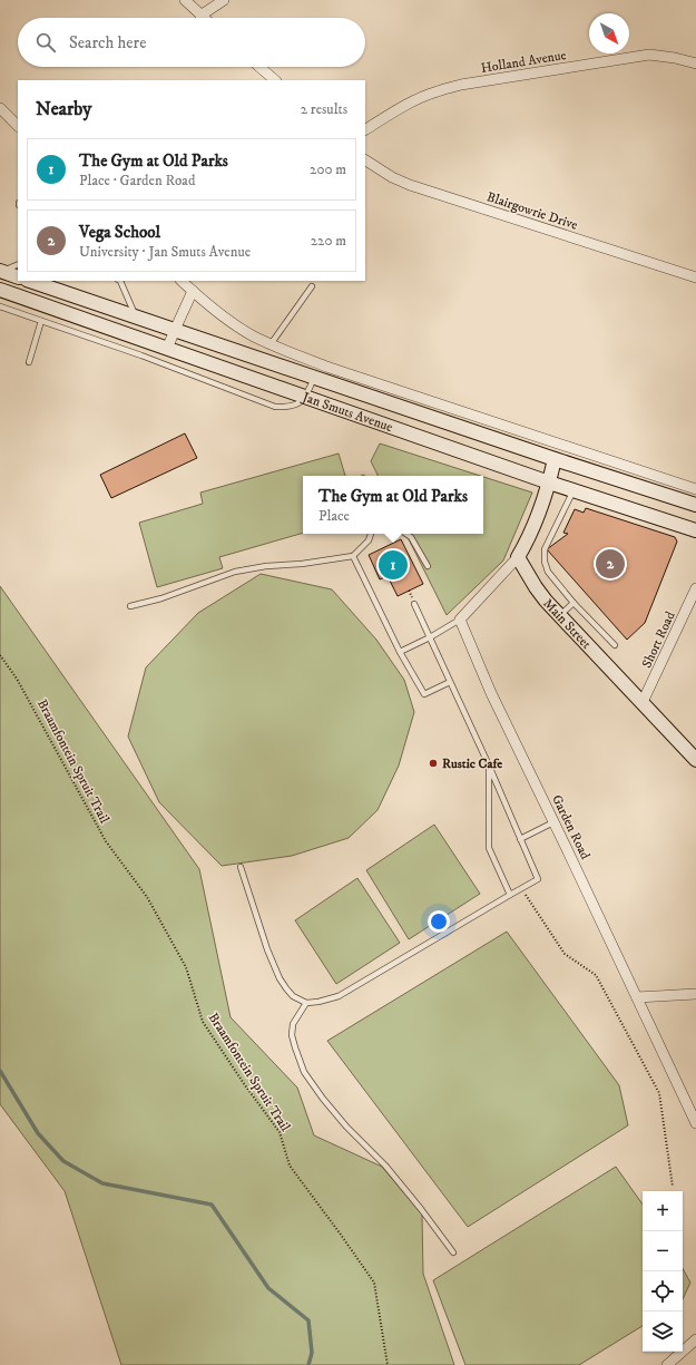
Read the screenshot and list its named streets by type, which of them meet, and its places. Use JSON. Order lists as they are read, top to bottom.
{
  "streets": {
    "main road": ["Jan Smuts Avenue", "Main Street"],
    "street": [
      "Holland Avenue",
      "Blairgowrie Drive",
      "Short Road",
      "Garden Road"
    ],
    "path": ["Braamfontein Spruit Trail"]
  },
  "crossings": [
    ["Main Street", "Short Road"]
  ],
  "places": ["Rustic Cafe"],
  "north": "bottom right",
  "page": {
    "search": "Search here",
    "heading": ["Nearby", "2 results"],
    "list": [
      {
        "mark": "1",
        "name": "The Gym at Old Parks",
        "note": "Place · Garden Road",
        "value": "200 m"
      },
      {
        "mark": "2",
        "name": "Vega School",
        "note": "University · Jan Smuts Avenue",
        "value": "220 m"
      }
    ],
    "popup": ["The Gym at Old Parks", "Place"],
    "pins": ["2", "1"],
    "map_buttons": ["+", "−"]
  }
}
